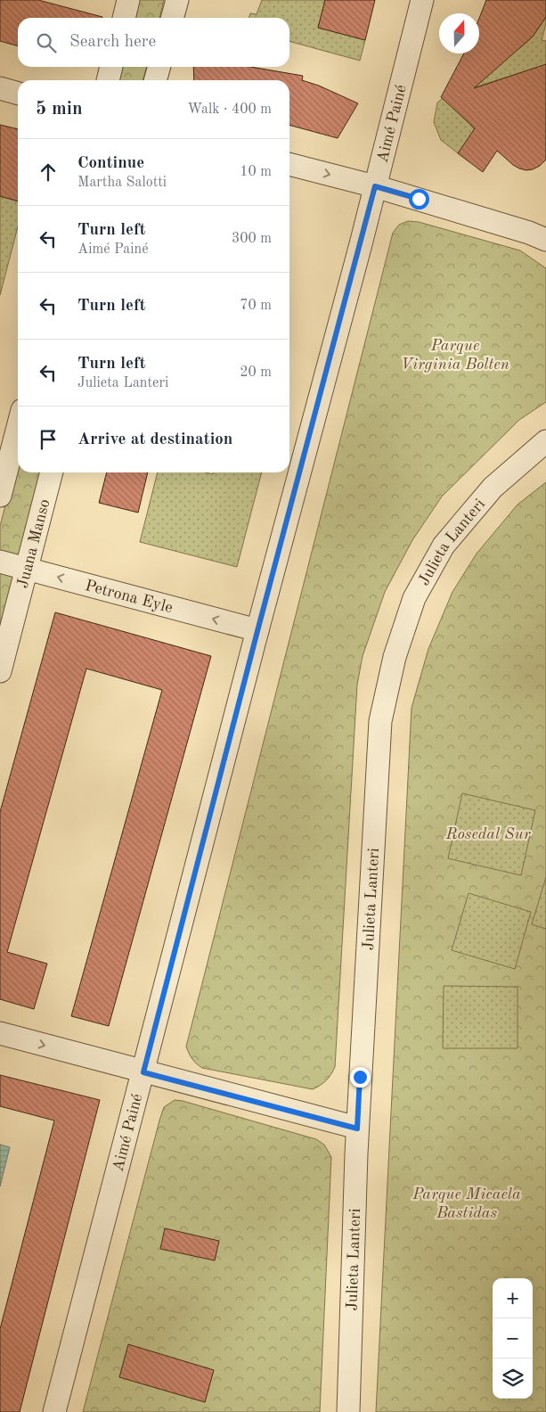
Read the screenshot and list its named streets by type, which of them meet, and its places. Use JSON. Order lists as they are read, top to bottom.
{
  "streets": {
    "street": [
      "Aimé Painé",
      "Julieta Lanteri",
      "Juana Manso",
      "Petrona Eyle"
    ]
  },
  "crossings": [
    ["Aimé Painé", "Petrona Eyle"],
    ["Juana Manso", "Petrona Eyle"]
  ],
  "one_way": ["Petrona Eyle"],
  "parks": ["Parque Virginia Bolten", "Rosedal Sur", "Parque Micaela Bastidas"],
  "north": "top",
  "page": {
    "search": "Search here",
    "heading": ["5 min", "Walk · 400 m"],
    "list": [
      ["Continue", "Martha Salotti", "10 m"],
      ["Turn left", "Aimé Painé", "300 m"],
      ["Turn left", "70 m"],
      ["Turn left", "Julieta Lanteri", "20 m"],
      "Arrive at destination"
    ],
    "map_buttons": ["+", "−"]
  }
}
